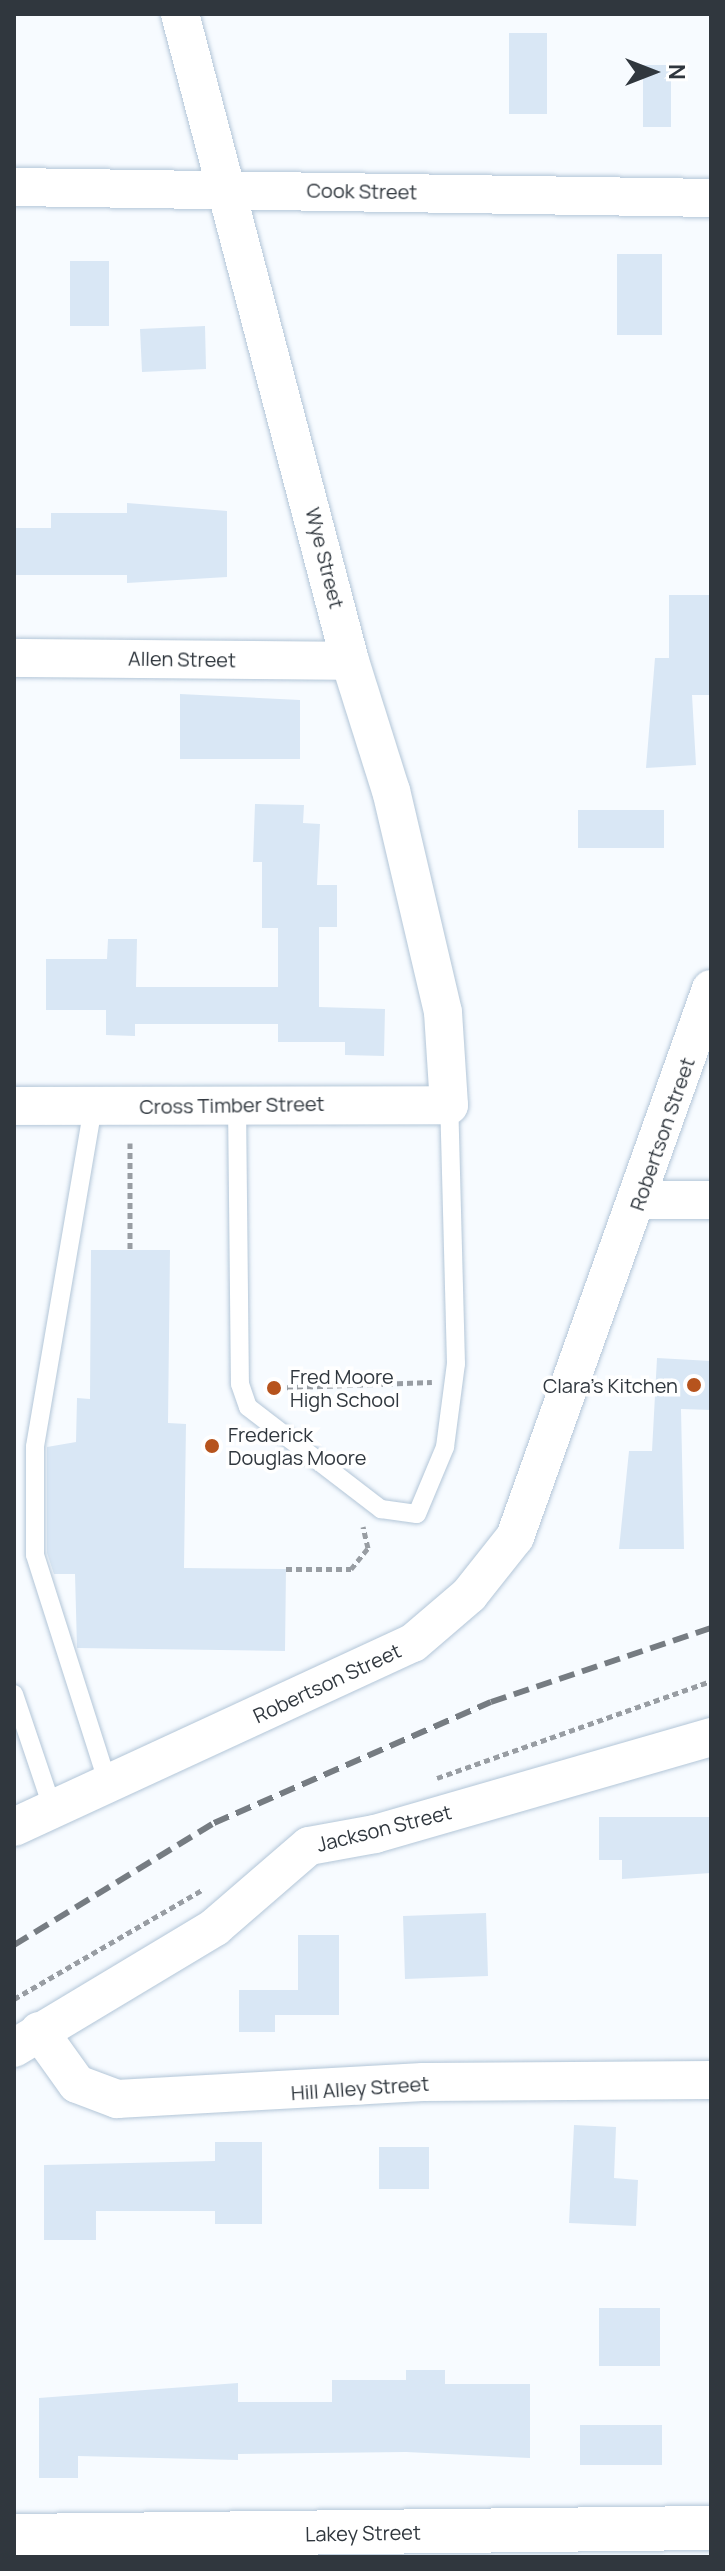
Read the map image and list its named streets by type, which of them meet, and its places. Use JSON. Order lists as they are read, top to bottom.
{
  "streets": {
    "street": [
      "Cook Street",
      "Wye Street",
      "Allen Street",
      "Cross Timber Street",
      "Robertson Street",
      "Jackson Street",
      "Hill Alley Street",
      "Lakey Street"
    ]
  },
  "crossings": [
    ["Cook Street", "Wye Street"],
    ["Wye Street", "Allen Street"],
    ["Wye Street", "Cross Timber Street"],
    ["Jackson Street", "Hill Alley Street"]
  ],
  "places": ["Clara's Kitchen", "Fred Moore High School", "Frederick Douglas Moore"],
  "north": "right"
}
